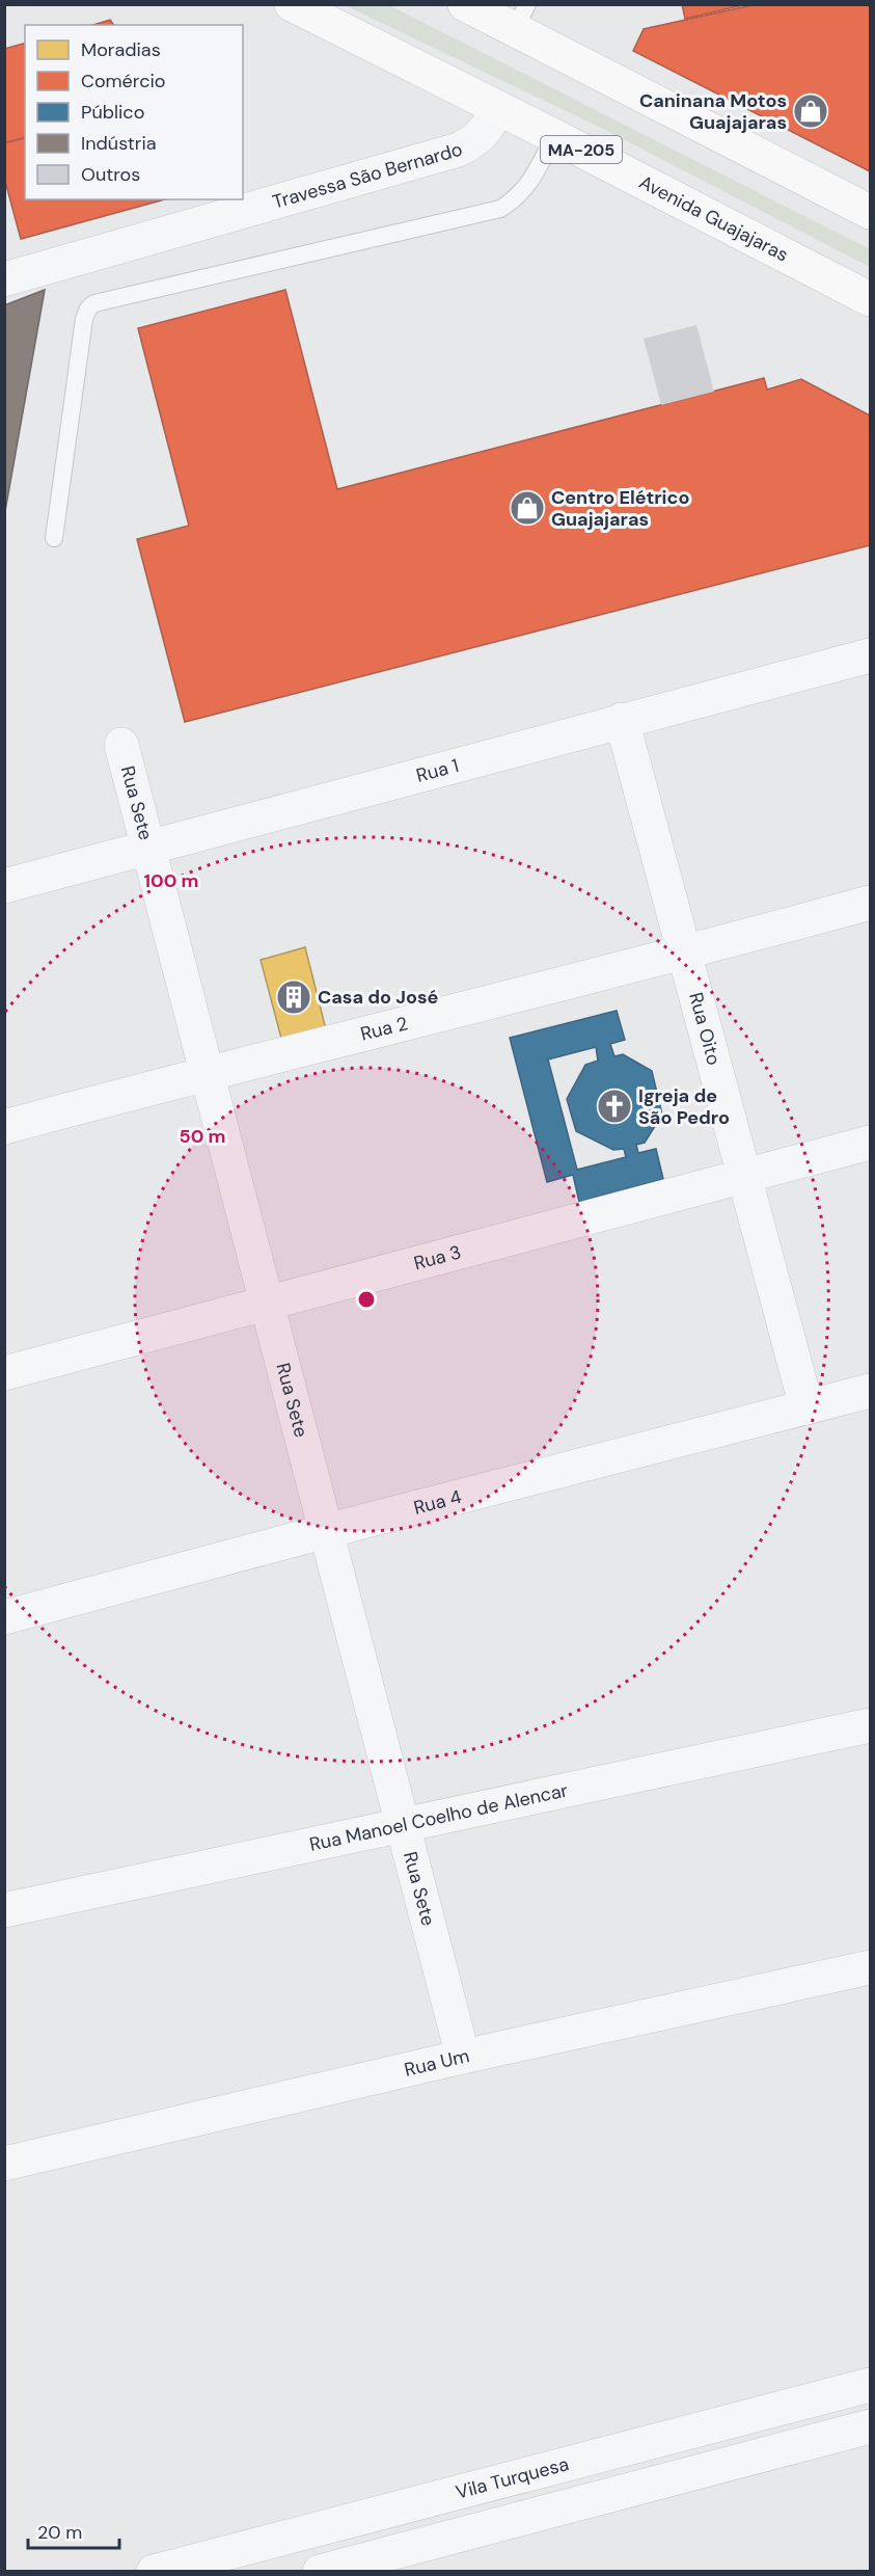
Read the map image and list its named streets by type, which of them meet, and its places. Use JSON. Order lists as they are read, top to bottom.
{
  "streets": {
    "main road": ["MA-205", "Avenida Guajajaras"],
    "street": [
      "Travessa São Bernardo",
      "Rua 1",
      "Rua Sete",
      "Rua Oito",
      "Rua 2",
      "Rua 3",
      "Rua 4",
      "Rua Manoel Coelho de Alencar",
      "Rua Um",
      "Vila Turquesa"
    ]
  },
  "crossings": [
    ["Travessa São Bernardo", "Avenida Guajajaras"],
    ["Rua 1", "Rua Sete"],
    ["Rua 1", "Rua Oito"],
    ["Rua Sete", "Rua 2"],
    ["Rua Sete", "Rua 3"],
    ["Rua Sete", "Rua 4"],
    ["Rua Sete", "Rua Manoel Coelho de Alencar"],
    ["Rua Sete", "Rua Um"],
    ["Rua Oito", "Rua 2"],
    ["Rua Oito", "Rua 3"],
    ["Rua Oito", "Rua 4"]
  ],
  "places": {
    "shop": ["Caninana Motos Guajajaras", "Centro Elétrico Guajajaras"],
    "building": ["Casa do José"],
    "church": ["Igreja de São Pedro"]
  },
  "legend": [
    "Moradias",
    "Comércio",
    "Público",
    "Indústria",
    "Outros"
  ],
  "scale_bar": "20 m",
  "rings": ["100 m", "50 m"]
}
